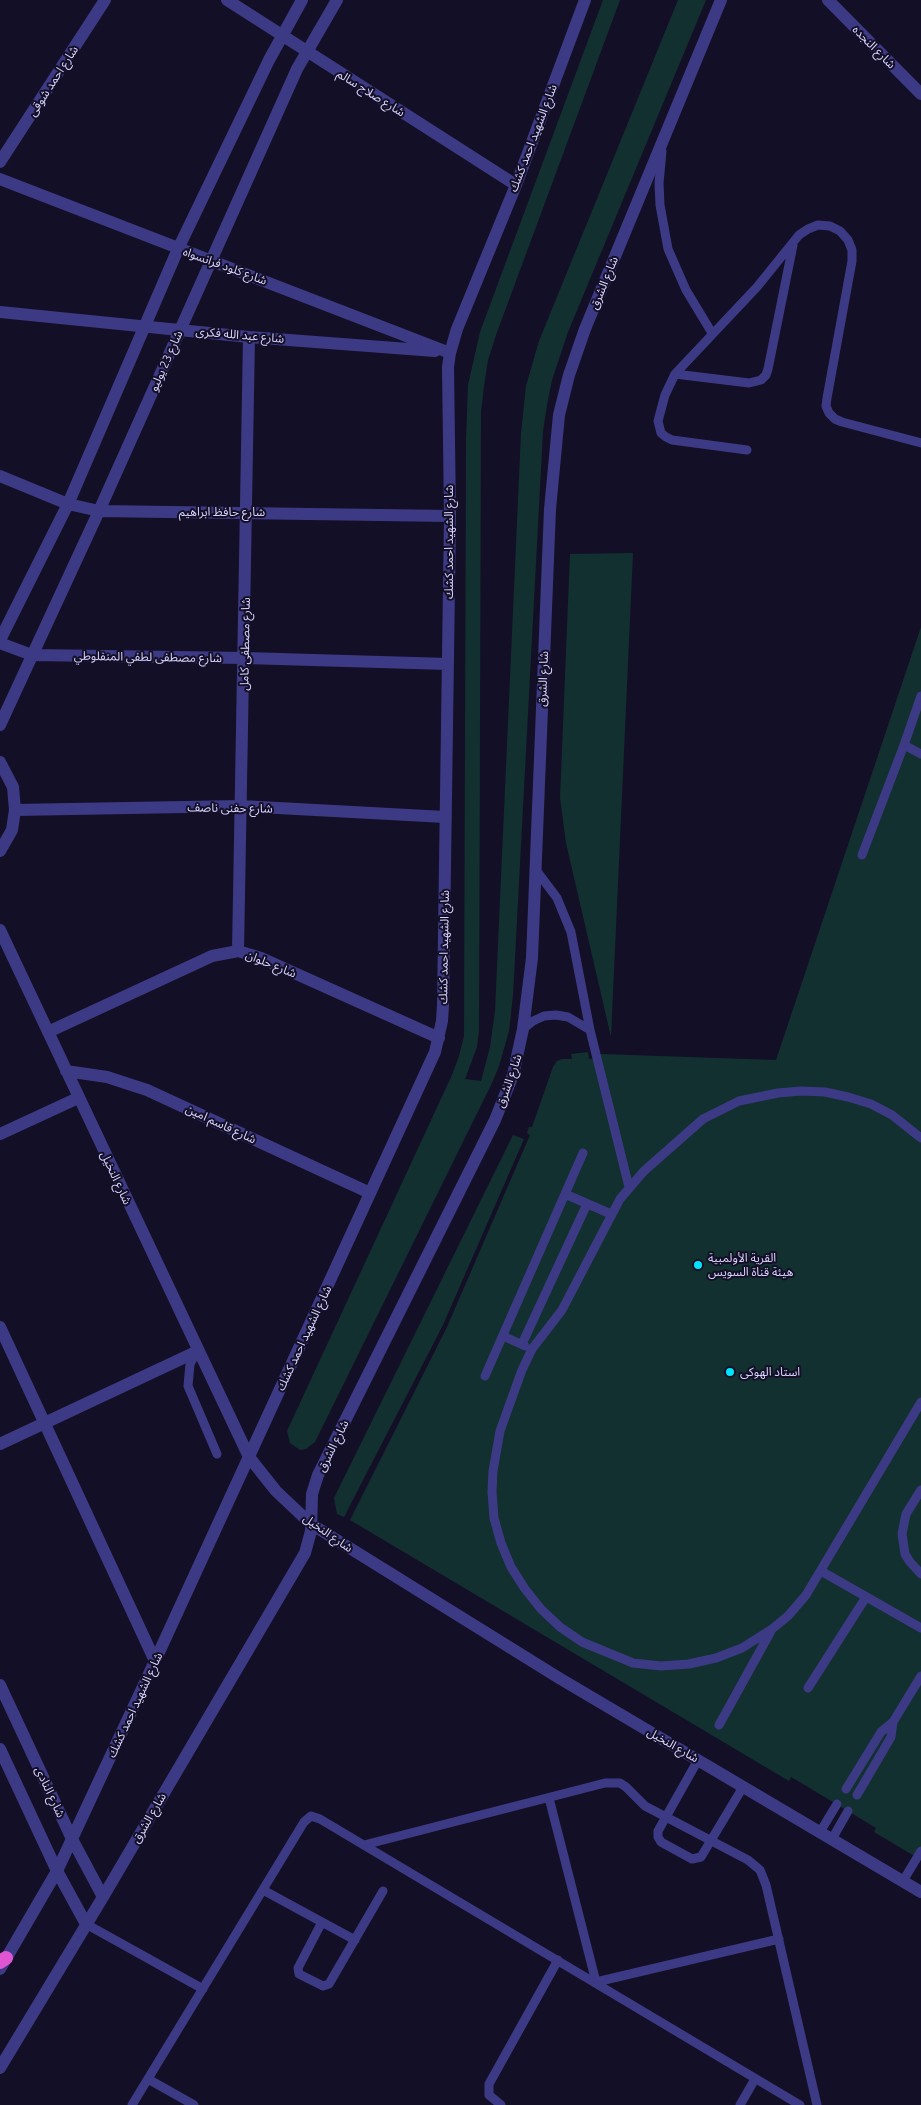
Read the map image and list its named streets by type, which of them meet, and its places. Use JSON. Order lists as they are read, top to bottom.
{
  "streets": {
    "street": [
      "شارع النجده",
      "شارع احمد شوقى",
      "شارع صلاح سالم",
      "شارع الشهيد احمد كشك",
      "شارع كلود فرانسواه",
      "شارع الشرق",
      "شارع عبد الله فكرى",
      "شارع 23 يوليو",
      "شارع حافظ ابراهيم",
      "شارع مصطفى كامل",
      "شارع مصطفى لطفي المنفلوطي",
      "شارع حفنى ناصف",
      "شارع حلوان",
      "شارع قاسم امين",
      "شارع النخيل",
      "شارع النادى"
    ]
  },
  "crossings": [
    ["شارع صلاح سالم", "شارع الشهيد احمد كشك"],
    ["شارع صلاح سالم", "شارع 23 يوليو"],
    ["شارع الشهيد احمد كشك", "شارع كلود فرانسواه"],
    ["شارع الشهيد احمد كشك", "شارع عبد الله فكرى"],
    ["شارع الشهيد احمد كشك", "شارع حافظ ابراهيم"],
    ["شارع الشهيد احمد كشك", "شارع مصطفى لطفي المنفلوطي"],
    ["شارع الشهيد احمد كشك", "شارع حفنى ناصف"],
    ["شارع الشهيد احمد كشك", "شارع حلوان"],
    ["شارع الشهيد احمد كشك", "شارع قاسم امين"],
    ["شارع الشهيد احمد كشك", "شارع النخيل"],
    ["شارع الشهيد احمد كشك", "شارع النادى"],
    ["شارع كلود فرانسواه", "شارع عبد الله فكرى"],
    ["شارع كلود فرانسواه", "شارع 23 يوليو"],
    ["شارع الشرق", "شارع النخيل"],
    ["شارع الشرق", "شارع النادى"],
    ["شارع عبد الله فكرى", "شارع 23 يوليو"],
    ["شارع عبد الله فكرى", "شارع مصطفى كامل"],
    ["شارع 23 يوليو", "شارع حافظ ابراهيم"],
    ["شارع 23 يوليو", "شارع مصطفى لطفي المنفلوطي"],
    ["شارع حافظ ابراهيم", "شارع مصطفى كامل"],
    ["شارع مصطفى كامل", "شارع مصطفى لطفي المنفلوطي"],
    ["شارع مصطفى كامل", "شارع حفنى ناصف"],
    ["شارع مصطفى كامل", "شارع حلوان"],
    ["شارع حلوان", "شارع النخيل"],
    ["شارع قاسم امين", "شارع النخيل"]
  ],
  "places": ["القرية الأولمبية هيئة قناة السويس", "استاد الهوكى"]
}
